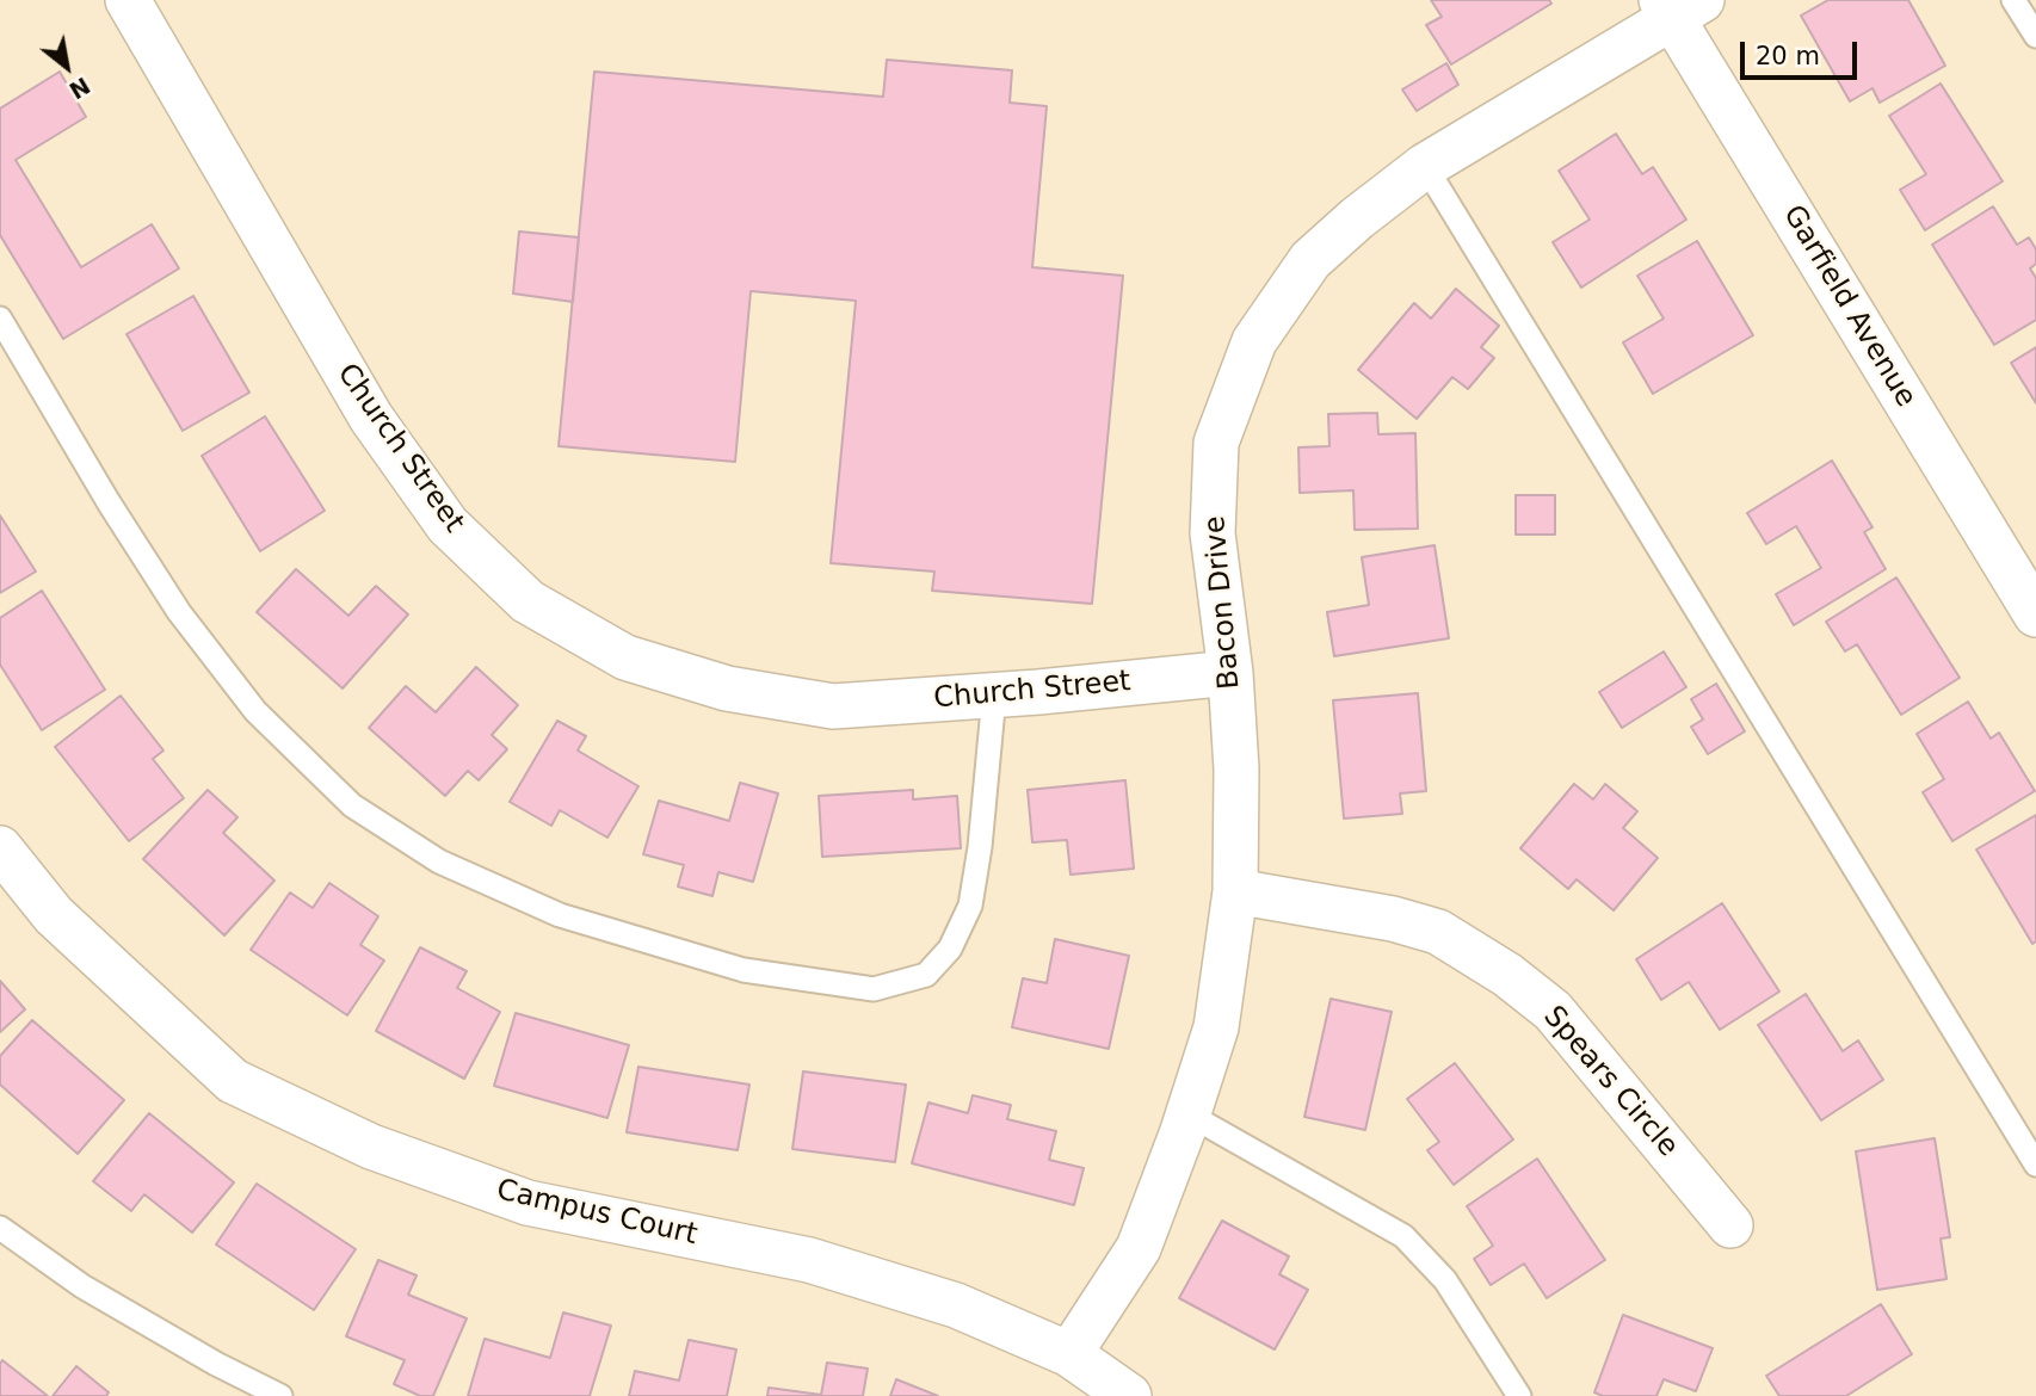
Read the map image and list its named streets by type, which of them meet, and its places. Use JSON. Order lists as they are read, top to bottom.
{
  "streets": {
    "street": [
      "Garfield Avenue",
      "Church Street",
      "Bacon Drive",
      "Spears Circle",
      "Campus Court"
    ]
  },
  "crossings": [
    ["Garfield Avenue", "Bacon Drive"],
    ["Church Street", "Bacon Drive"],
    ["Bacon Drive", "Spears Circle"],
    ["Bacon Drive", "Campus Court"]
  ],
  "scale_bar": "20 m",
  "north": "bottom right"
}
